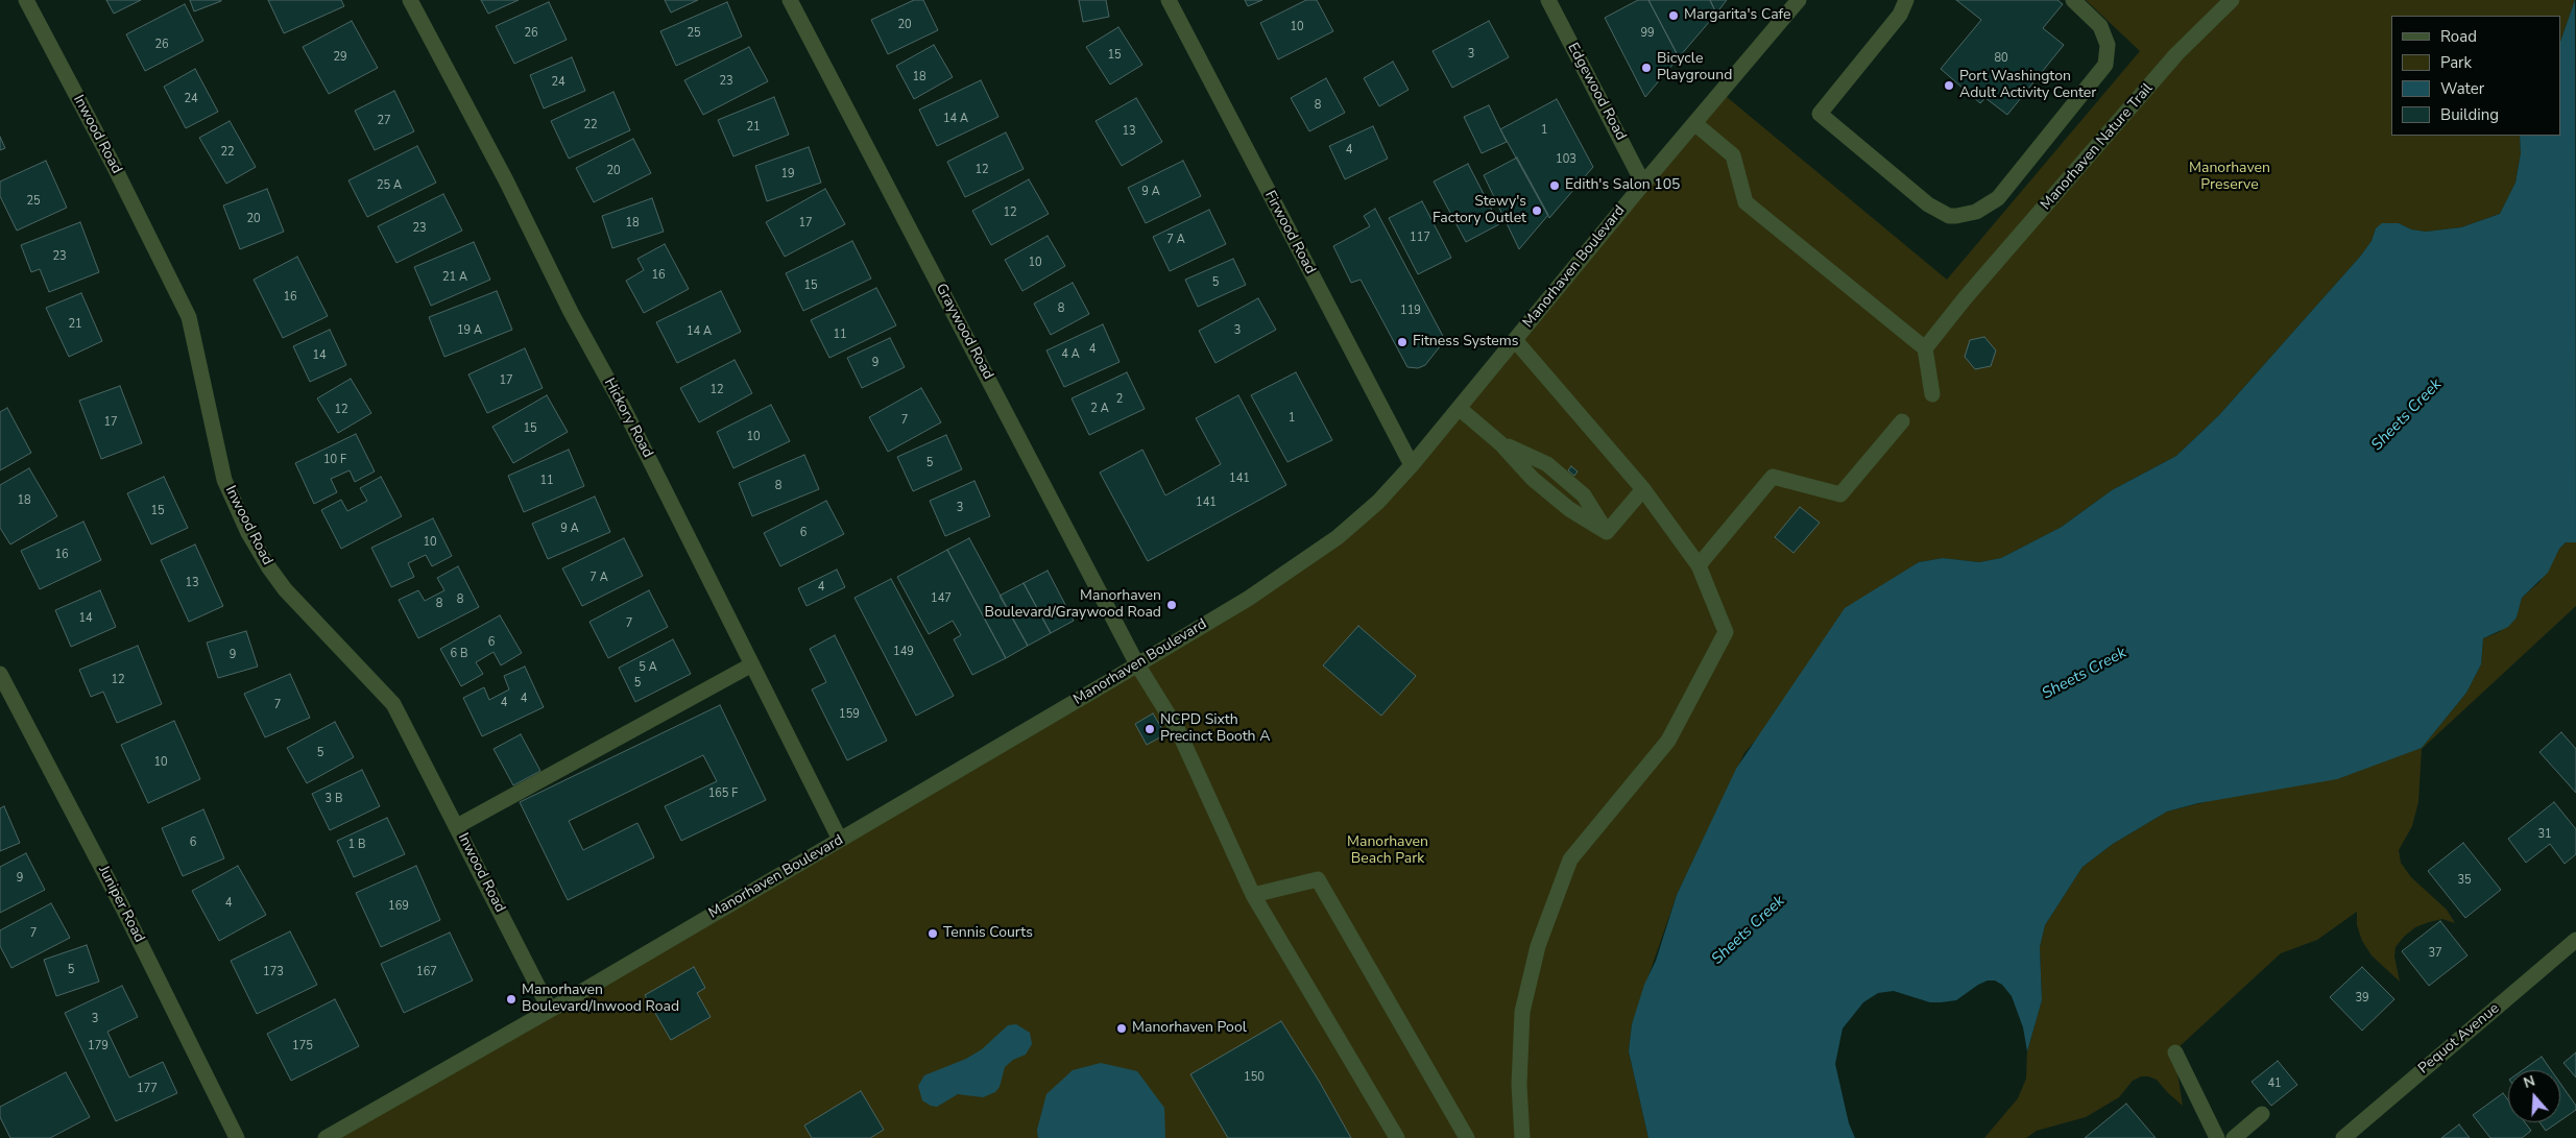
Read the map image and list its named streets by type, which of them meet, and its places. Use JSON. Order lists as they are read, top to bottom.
{
  "streets": {
    "street": [
      "Edgewood Road",
      "Inwood Road",
      "Manorhaven Nature Trail",
      "Firwood Road",
      "Manorhaven Boulevard",
      "Graywood Road",
      "Hickory Road",
      "Juniper Road",
      "Pequot Avenue"
    ]
  },
  "crossings": [
    ["Edgewood Road", "Manorhaven Boulevard"],
    ["Inwood Road", "Manorhaven Boulevard"],
    ["Firwood Road", "Manorhaven Boulevard"],
    ["Manorhaven Boulevard", "Graywood Road"],
    ["Manorhaven Boulevard", "Hickory Road"]
  ],
  "water": ["Sheets Creek"],
  "parks": ["Manorhaven Preserve", "Manorhaven Beach Park"],
  "places": [
    "Margarita's Cafe",
    "Bicycle Playground",
    "Port Washington Adult Activity Center",
    "Edith's Salon 105",
    "Stewy's Factory Outlet",
    "Fitness Systems",
    "Manorhaven Boulevard/Graywood Road",
    "NCPD Sixth Precinct Booth A",
    "Tennis Courts",
    "Manorhaven Boulevard/Inwood Road",
    "Manorhaven Pool"
  ],
  "house_numbers": [
    "20",
    "10",
    "26",
    "25",
    "99",
    "26",
    "3",
    "15",
    "29",
    "80",
    "18",
    "23",
    "24",
    "24",
    "8",
    "14 A",
    "27",
    "22",
    "21",
    "1",
    "13",
    "4",
    "22",
    "103",
    "12",
    "20",
    "19",
    "25 A",
    "9 A",
    "25",
    "12",
    "20",
    "18",
    "17",
    "23",
    "117",
    "7 A",
    "23",
    "10",
    "16",
    "21 A",
    "5",
    "15",
    "16",
    "8",
    "119",
    "21",
    "19 A",
    "3",
    "14 A",
    "11",
    "4",
    "4 A",
    "14",
    "9",
    "17",
    "12",
    "2",
    "2 A",
    "12",
    "1",
    "7",
    "17",
    "15",
    "10",
    "10 F",
    "5",
    "141",
    "11",
    "8",
    "18",
    "141",
    "3",
    "15",
    "9 A",
    "6",
    "10",
    "16",
    "7 A",
    "13",
    "4",
    "147",
    "8",
    "8",
    "14",
    "7",
    "6",
    "149",
    "6 B",
    "9",
    "5 A",
    "12",
    "5",
    "4",
    "4",
    "7",
    "159",
    "5",
    "10",
    "165 F",
    "3 B",
    "31",
    "6",
    "1 B",
    "9",
    "35",
    "4",
    "169",
    "7",
    "37",
    "5",
    "173",
    "167",
    "39",
    "3",
    "179",
    "175",
    "150",
    "41",
    "177"
  ],
  "legend": [
    "Road",
    "Park",
    "Water",
    "Building"
  ],
  "north": "top"
}
